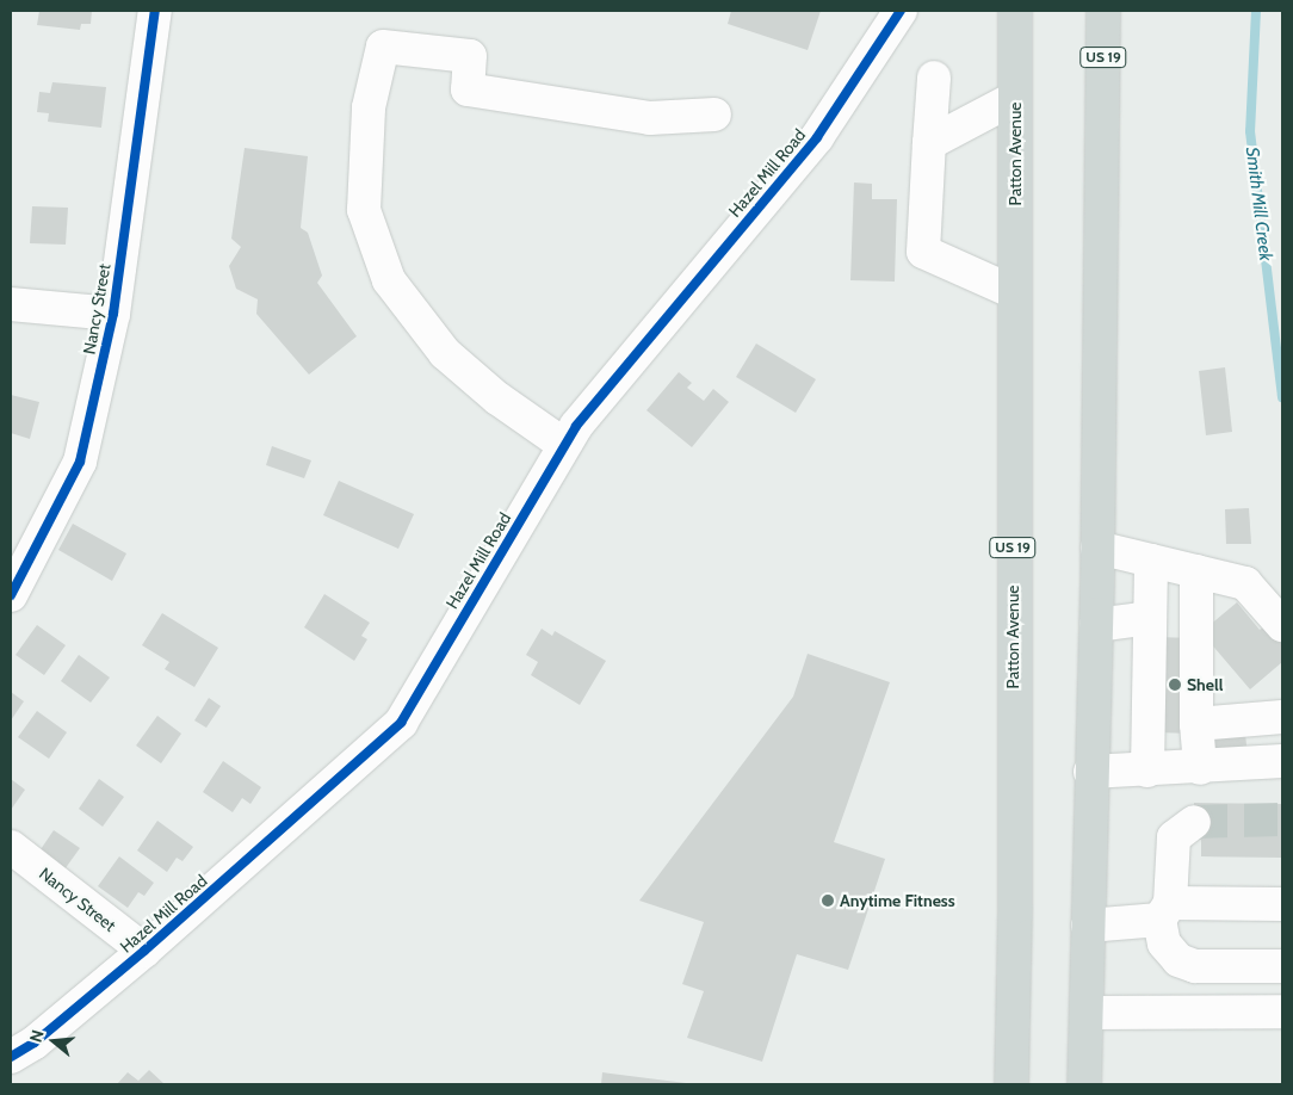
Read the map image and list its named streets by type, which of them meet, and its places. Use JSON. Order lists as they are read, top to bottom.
{
  "streets": {
    "main road": ["US 19", "Patton Avenue"],
    "street": ["Hazel Mill Road", "Nancy Street"]
  },
  "crossings": [
    ["Hazel Mill Road", "Nancy Street"]
  ],
  "water": ["Smith Mill Creek"],
  "places": ["Shell", "Anytime Fitness"],
  "north": "left"
}
